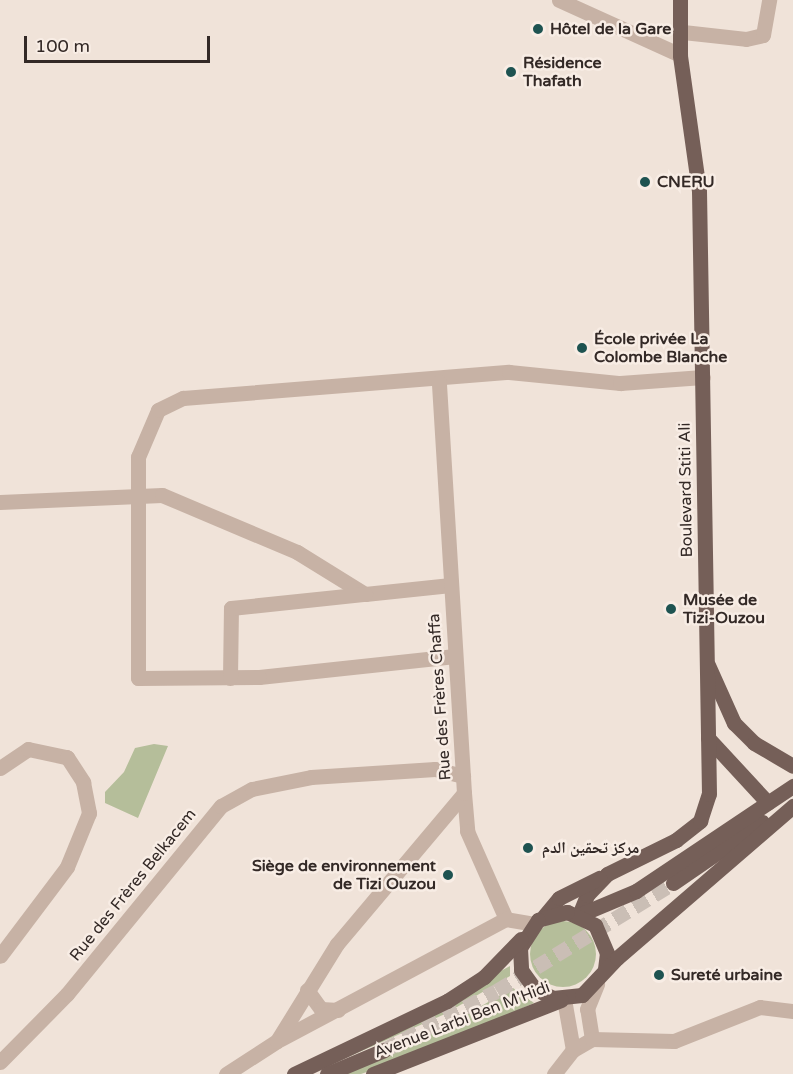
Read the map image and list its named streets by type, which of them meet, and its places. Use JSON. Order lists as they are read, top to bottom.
{
  "streets": {
    "main road": ["Boulevard Stiti Ali", "Avenue Larbi Ben M'Hidi"],
    "street": ["Rue des Frères Chaffa", "Rue des Frères Belkacem"]
  },
  "crossings": [
    ["Boulevard Stiti Ali", "Avenue Larbi Ben M'Hidi"],
    ["Rue des Frères Chaffa", "Rue des Frères Belkacem"]
  ],
  "places": [
    "Hôtel de la Gare",
    "Résidence Thafath",
    "CNERU",
    "École privée La Colombe Blanche",
    "Musée de Tizi-Ouzou",
    "مركز تحقين الدم",
    "Siège de environnement de Tizi Ouzou",
    "Sureté urbaine"
  ],
  "scale_bar": "100 m"
}
